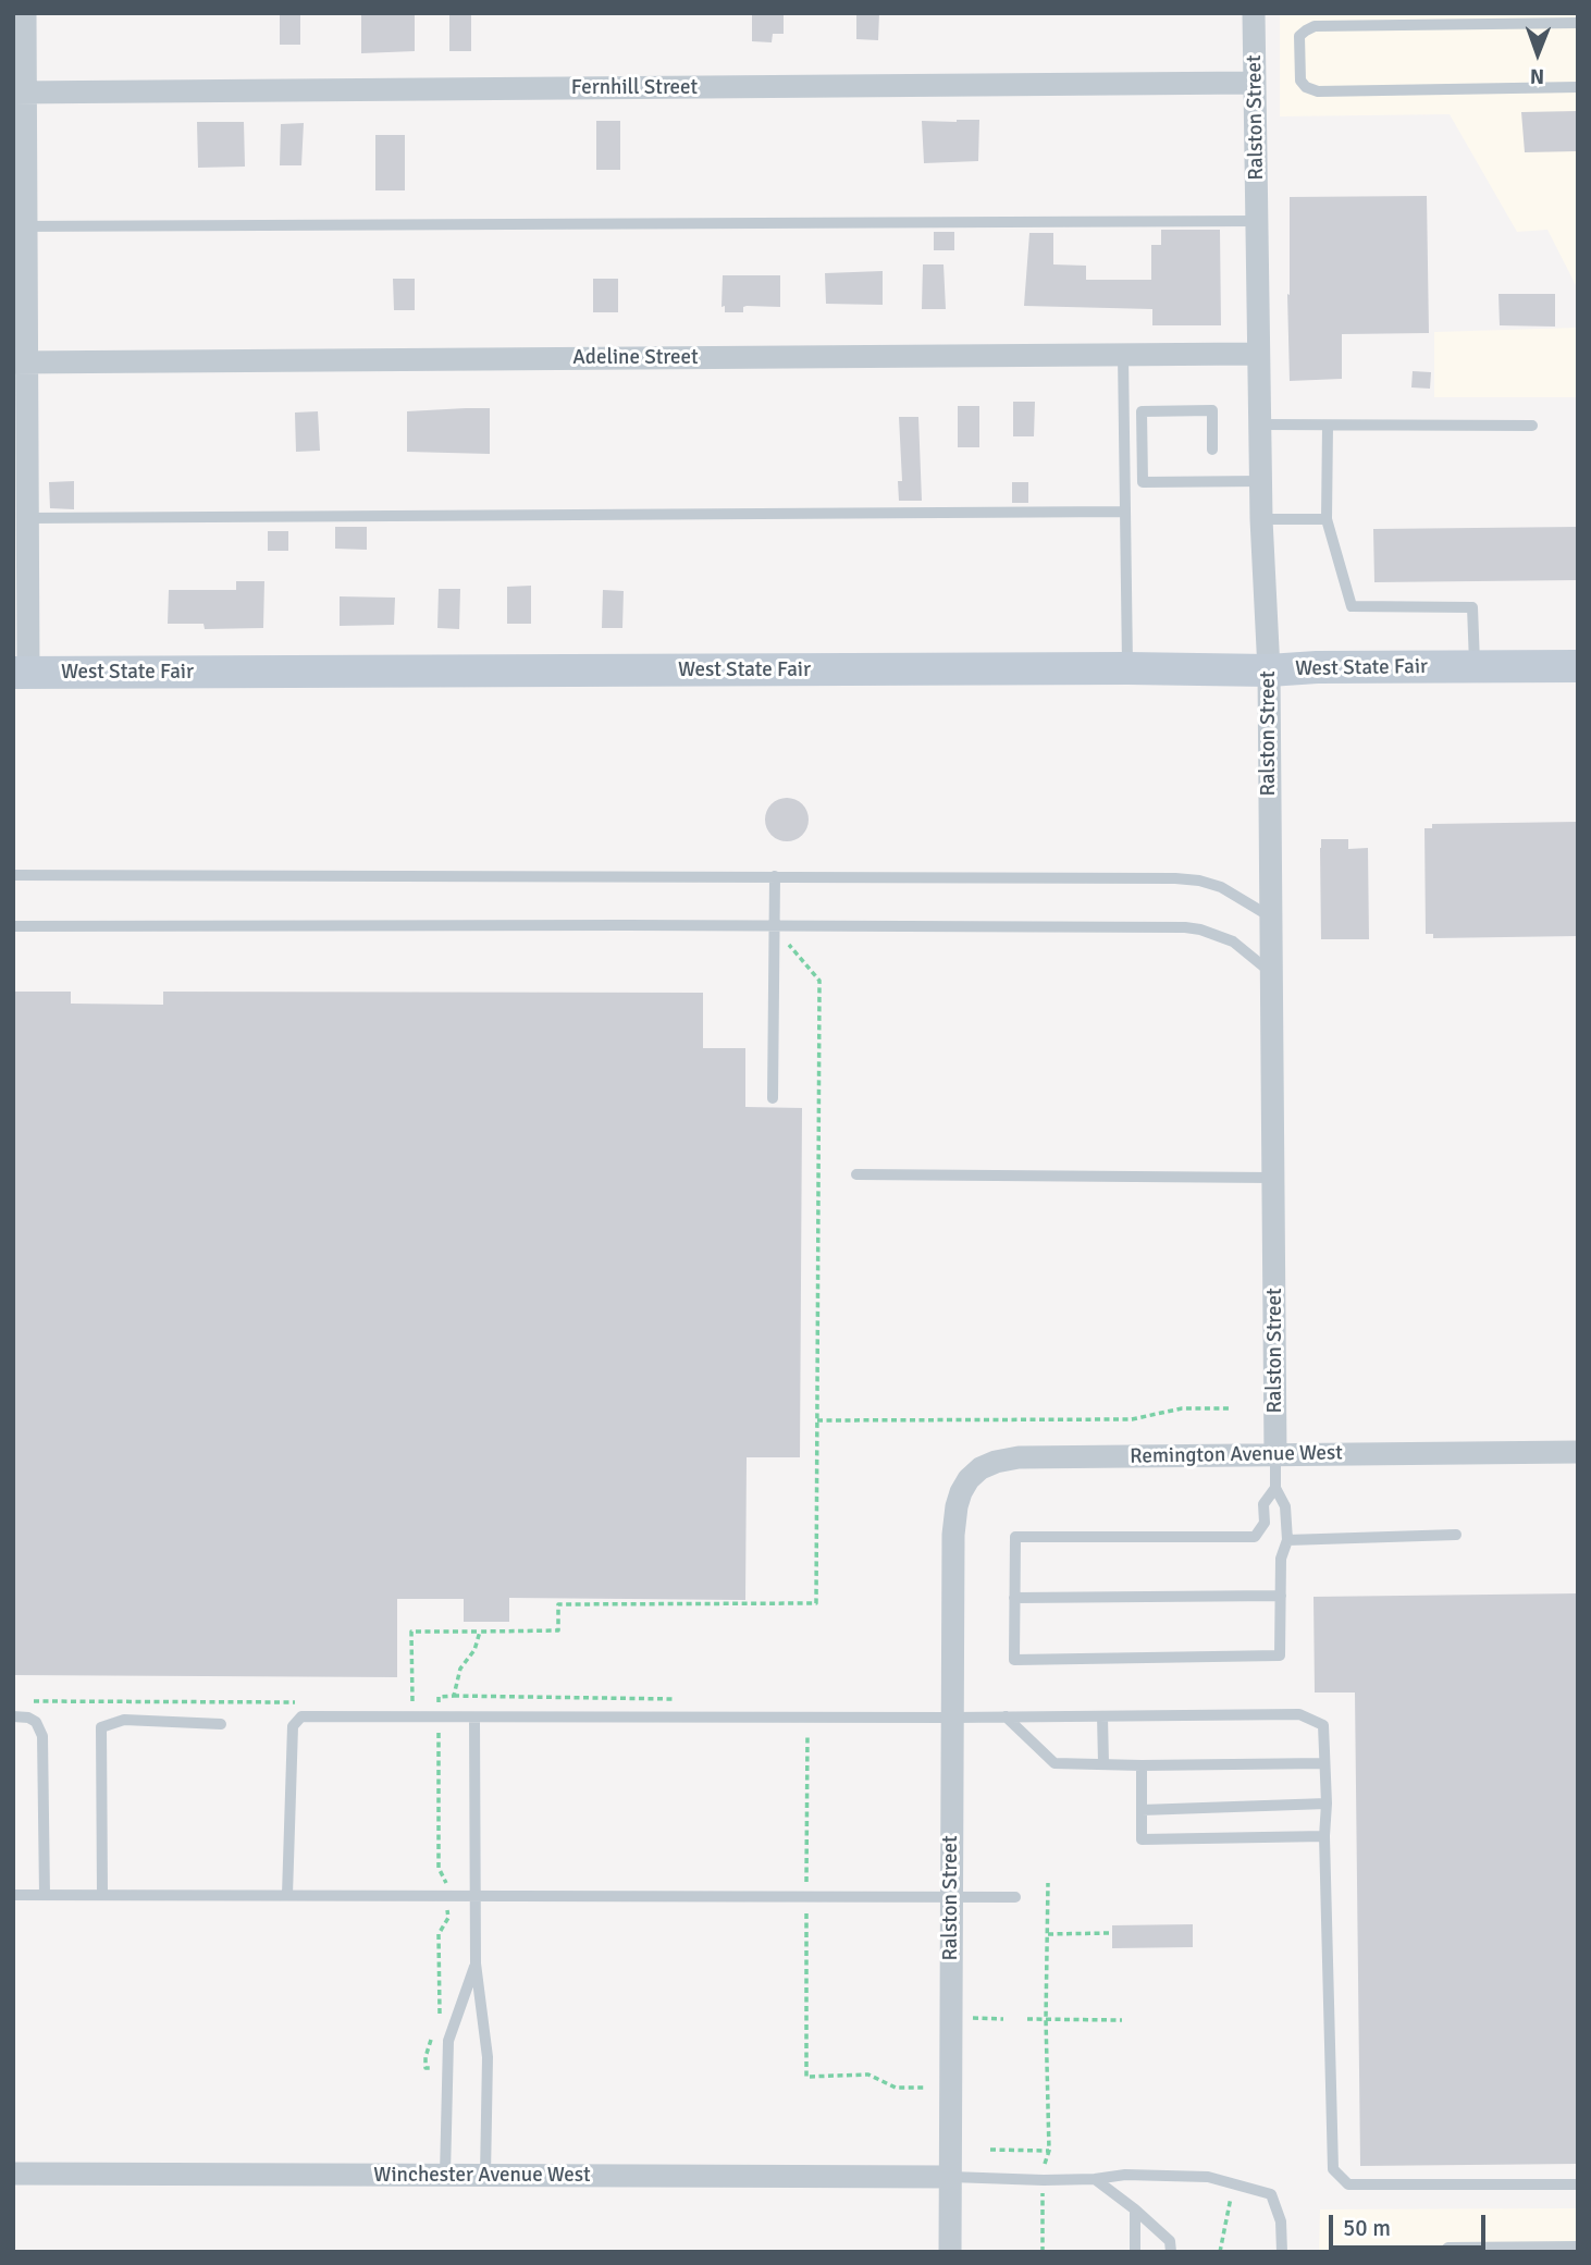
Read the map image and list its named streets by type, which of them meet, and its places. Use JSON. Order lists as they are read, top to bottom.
{
  "streets": {
    "street": [
      "Fernhill Street",
      "Ralston Street",
      "Adeline Street",
      "West State Fair",
      "Remington Avenue West",
      "Winchester Avenue West"
    ]
  },
  "crossings": [
    ["Fernhill Street", "Ralston Street"],
    ["Ralston Street", "Adeline Street"],
    ["Ralston Street", "West State Fair"],
    ["Ralston Street", "Remington Avenue West"],
    ["Ralston Street", "Winchester Avenue West"]
  ],
  "scale_bar": "50 m",
  "north": "bottom"
}
